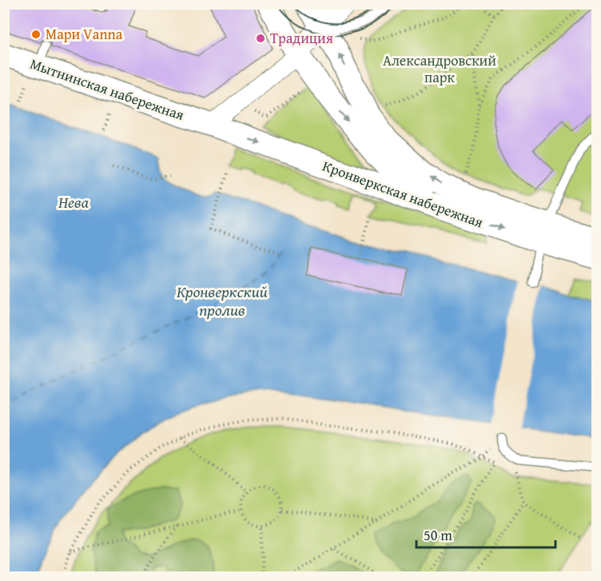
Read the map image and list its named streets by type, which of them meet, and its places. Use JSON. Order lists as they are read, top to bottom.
{
  "streets": {
    "main road": ["Мытнинская набережная", "Кронверкская набережная"]
  },
  "crossings": [
    ["Мытнинская набережная", "Кронверкская набережная"]
  ],
  "water": ["Нева", "Кронверкский пролив"],
  "parks": ["Александровский парк"],
  "places": ["Мари Vаnnа", "Традиция"],
  "scale_bar": "50 m"
}
